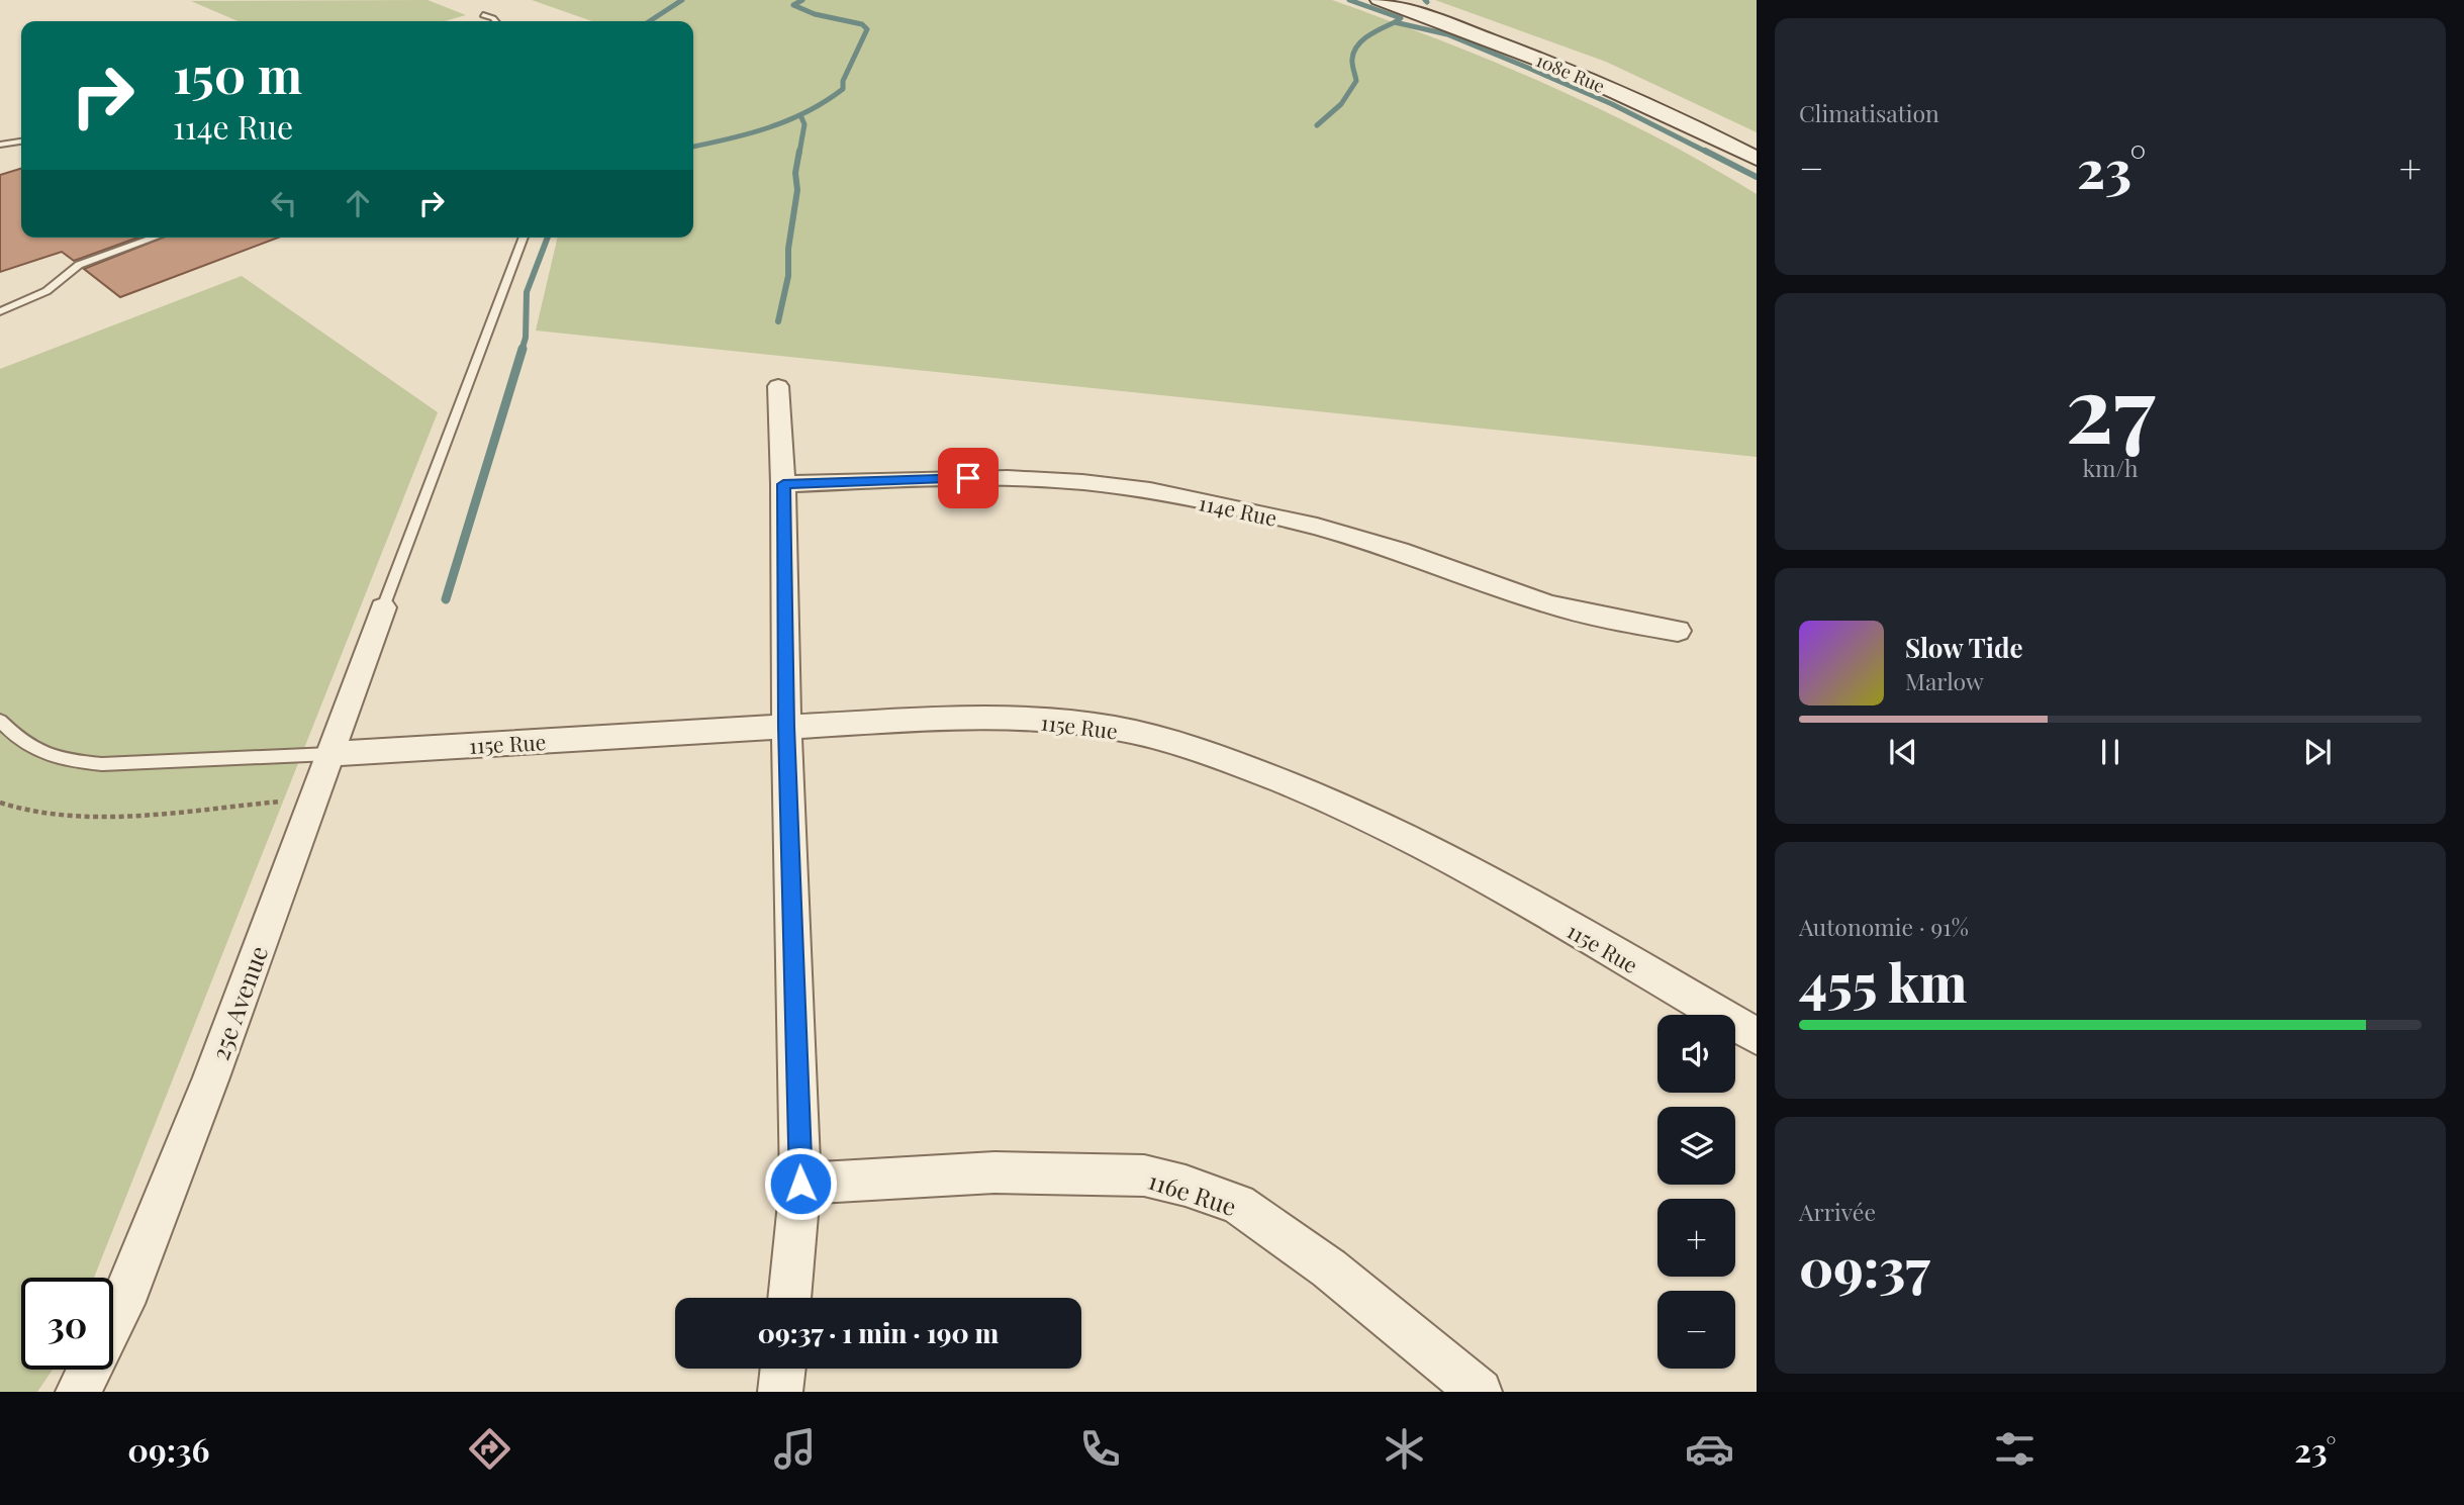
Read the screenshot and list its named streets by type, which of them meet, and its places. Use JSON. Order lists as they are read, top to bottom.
{
  "streets": {
    "main road": ["108e Rue"],
    "street": [
      "114e Rue",
      "115e Rue",
      "25e Avenue",
      "116e Rue"
    ]
  },
  "crossings": [
    ["115e Rue", "25e Avenue"]
  ],
  "page": {
    "tile": [
      "Climatisation",
      ["27", "km/h"],
      ["Autonomie · 91%", "455 km"],
      ["Arrivée", "09:37"]
    ],
    "turn": ["150 m", "114e Rue"],
    "heat": ["−", "23°", "+"],
    "song": ["Slow Tide", "Marlow"],
    "map_buttons": ["+", "−"],
    "limit": "30",
    "trip": "09:37 · 1 min · 190 m",
    "tabs": ["09:36", "23°"]
  }
}
